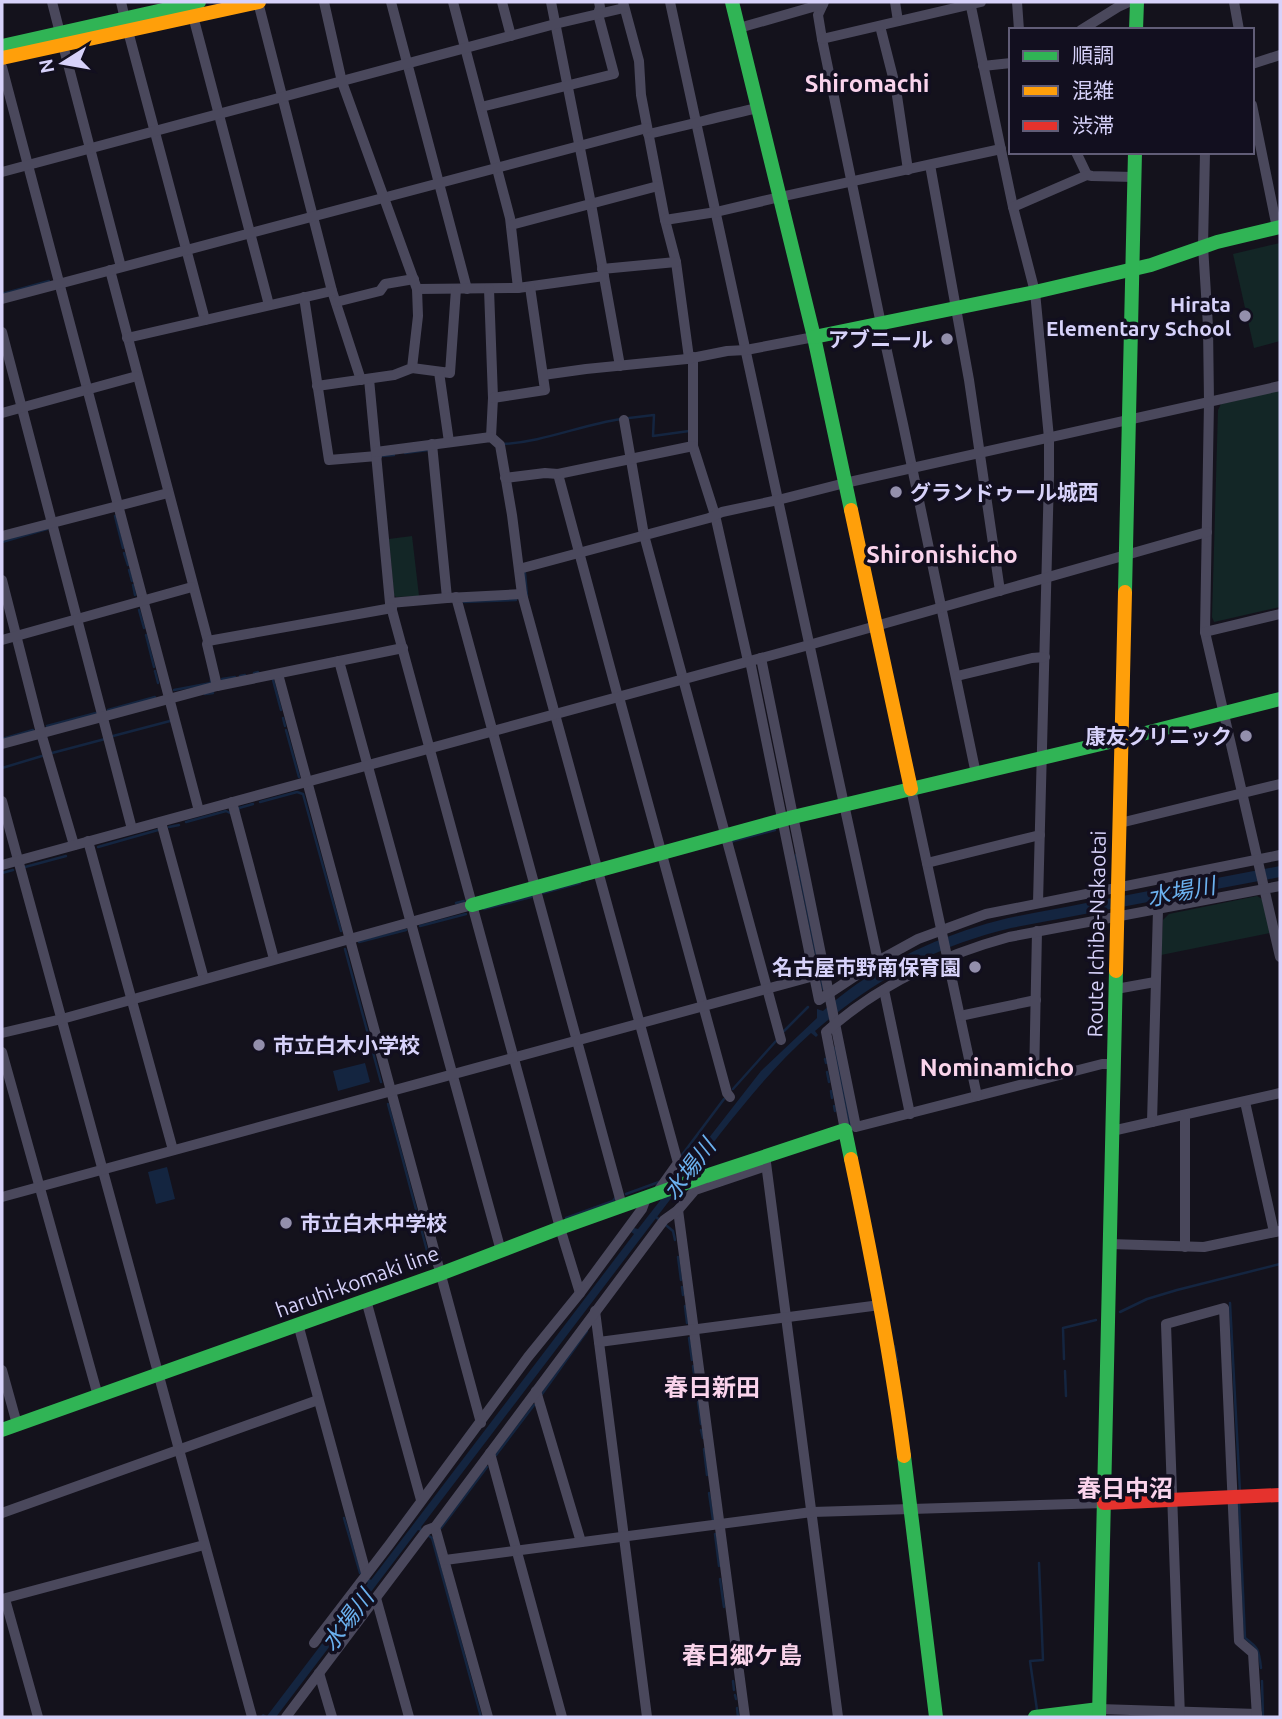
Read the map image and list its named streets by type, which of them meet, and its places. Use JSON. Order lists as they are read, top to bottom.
{
  "streets": {
    "street": ["Route Ichiba-Nakaotai", "haruhi-komaki line"]
  },
  "districts": [
    "Shiromachi",
    "Shironishicho",
    "Nominamicho",
    "春日新田",
    "春日中沼",
    "春日郷ケ島"
  ],
  "water": ["水場川"],
  "places": [
    "Hirata Elementary School",
    "アブニール",
    "グランドゥール城西",
    "康友クリニック",
    "名古屋市野南保育園",
    "市立白木小学校",
    "市立白木中学校"
  ],
  "legend": ["順調", "混雑", "渋滞"],
  "north": "left"
}
